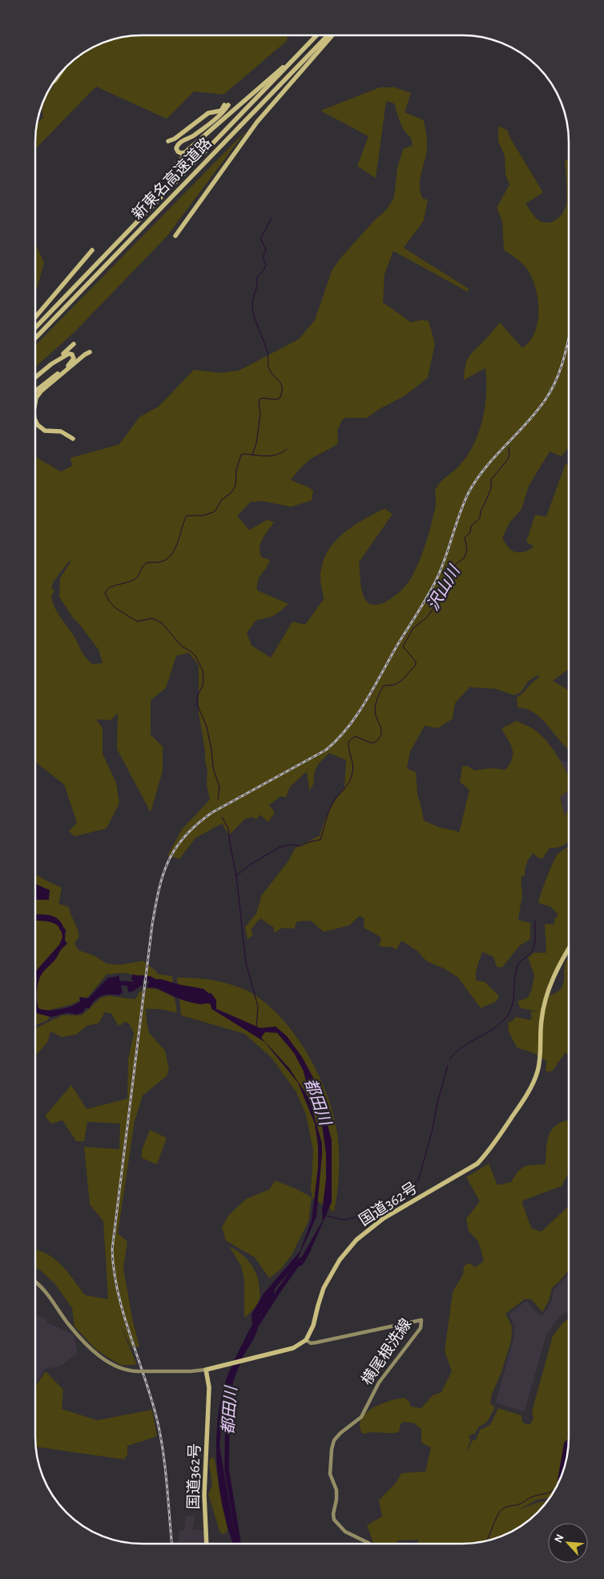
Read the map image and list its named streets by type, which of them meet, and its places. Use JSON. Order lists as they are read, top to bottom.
{
  "streets": {
    "highway": ["新東名高速道路", "国道362号"],
    "main road": ["横尾根洗線"]
  },
  "crossings": [
    ["国道362号", "横尾根洗線"]
  ],
  "water": ["沢山川", "都田川"],
  "north": "top left"
}
